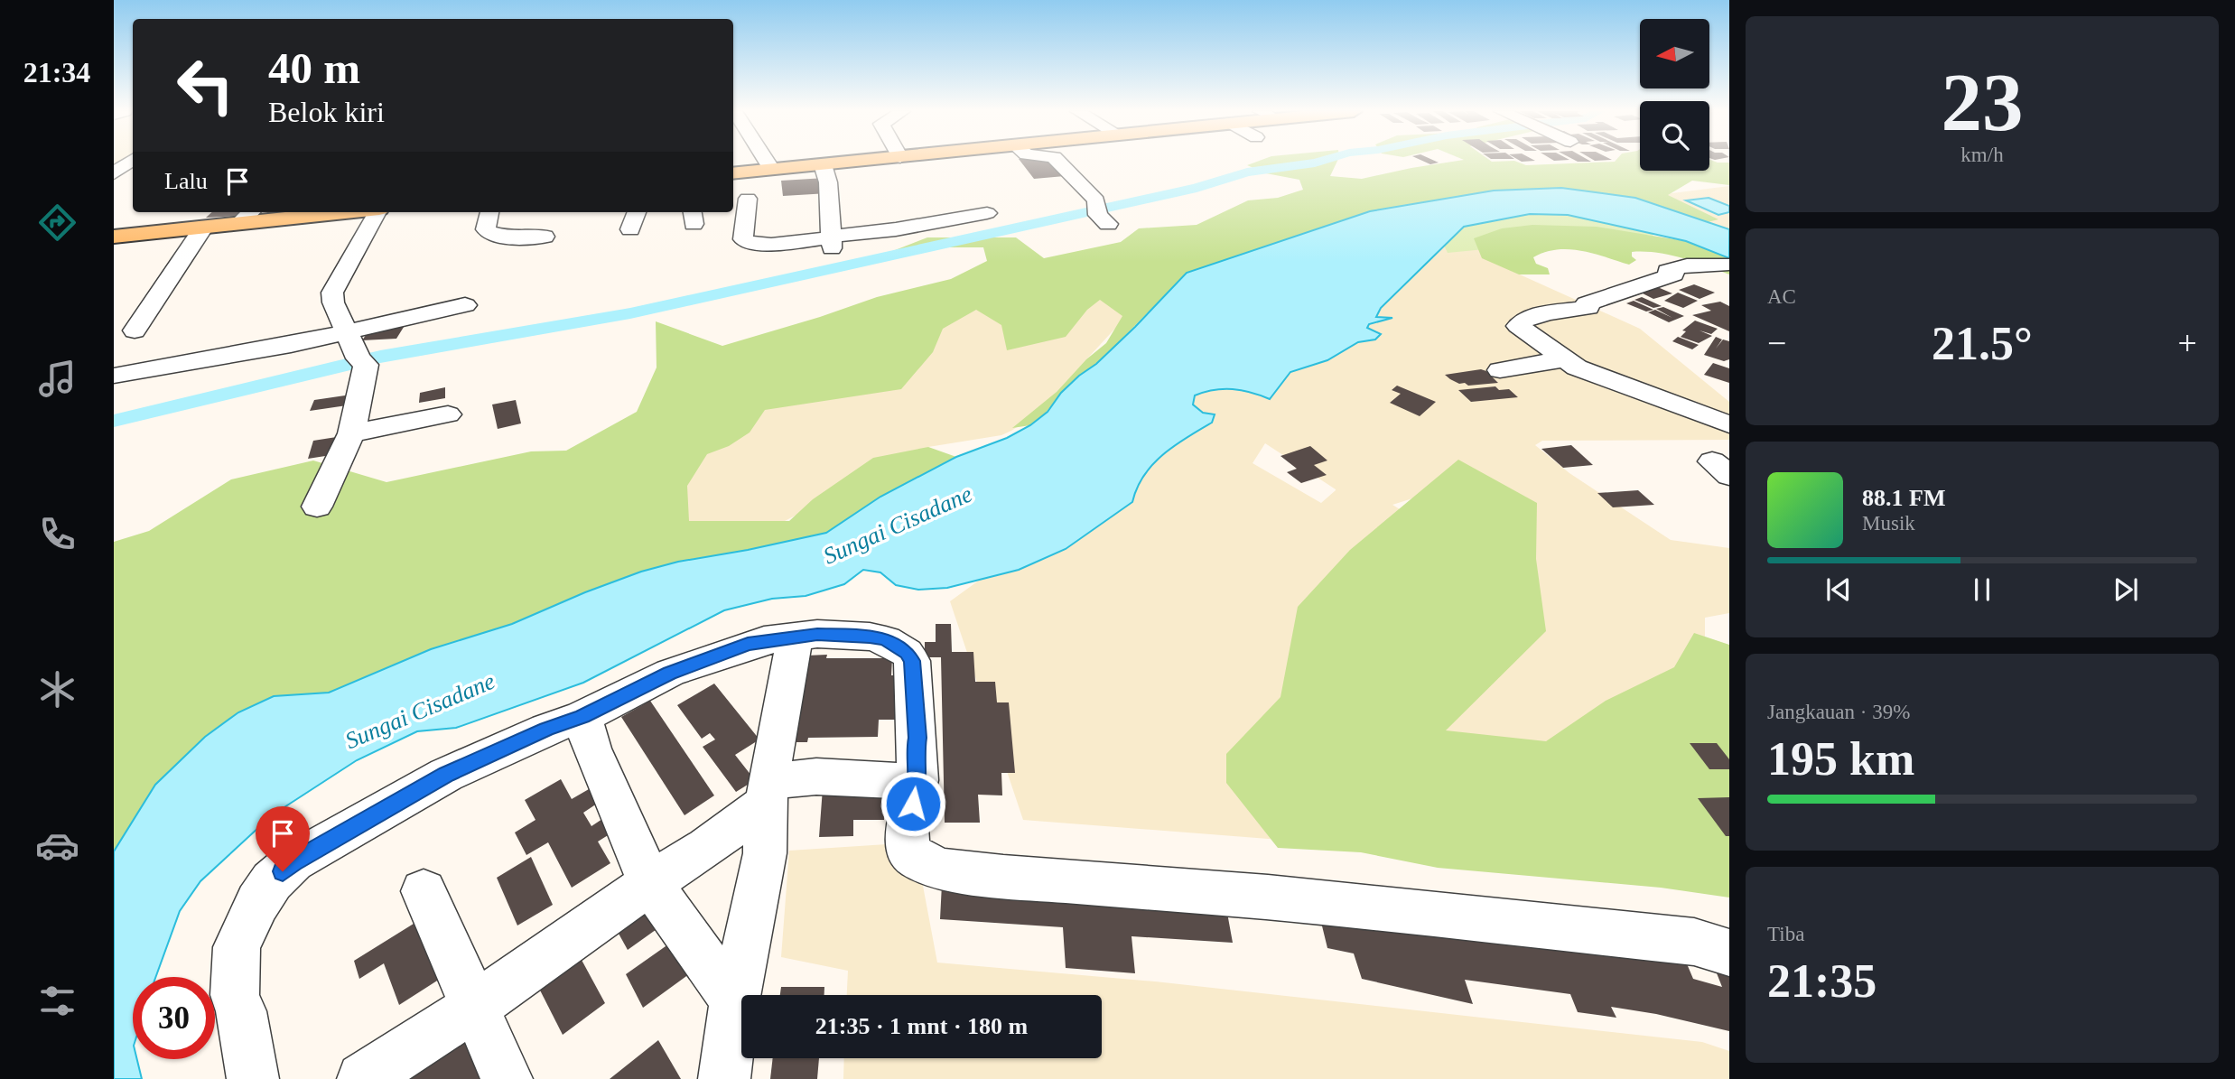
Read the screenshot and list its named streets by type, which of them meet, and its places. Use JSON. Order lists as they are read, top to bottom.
{
  "water": ["Sungai Cisadane"],
  "north": "left",
  "page": {
    "tabs": "21:34",
    "tile": [
      ["23", "km/h"],
      "AC",
      ["Jangkauan · 39%", "195 km"],
      ["Tiba", "21:35"]
    ],
    "turn": ["40 m", "Belok kiri"],
    "then": "Lalu",
    "heat": ["−", "21.5°", "+"],
    "song": ["88.1 FM", "Musik"],
    "limit": "30",
    "trip": "21:35 · 1 mnt · 180 m"
  }
}
